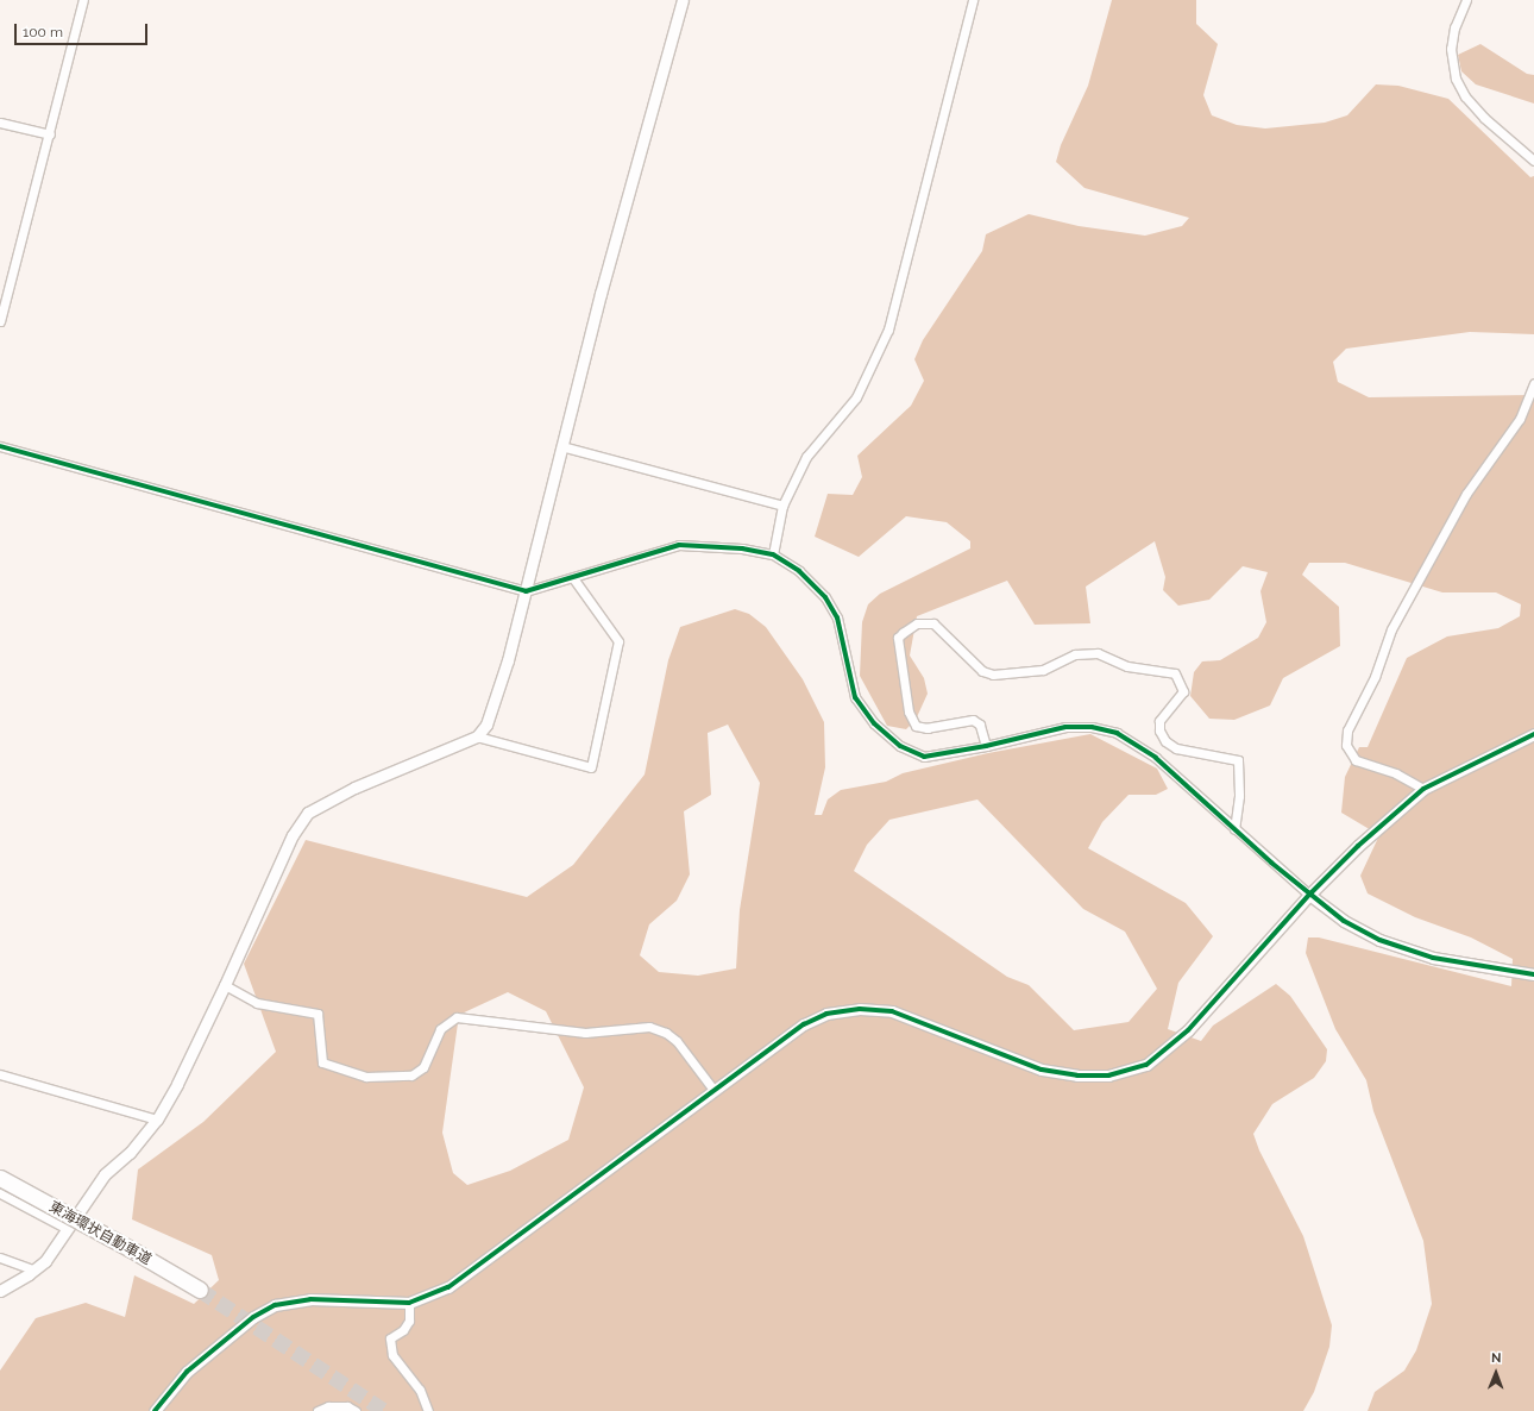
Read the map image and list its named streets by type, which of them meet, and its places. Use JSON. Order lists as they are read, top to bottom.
{
  "streets": {
    "highway": ["東海環状自動車道"]
  },
  "scale_bar": "100 m",
  "north": "top"
}
